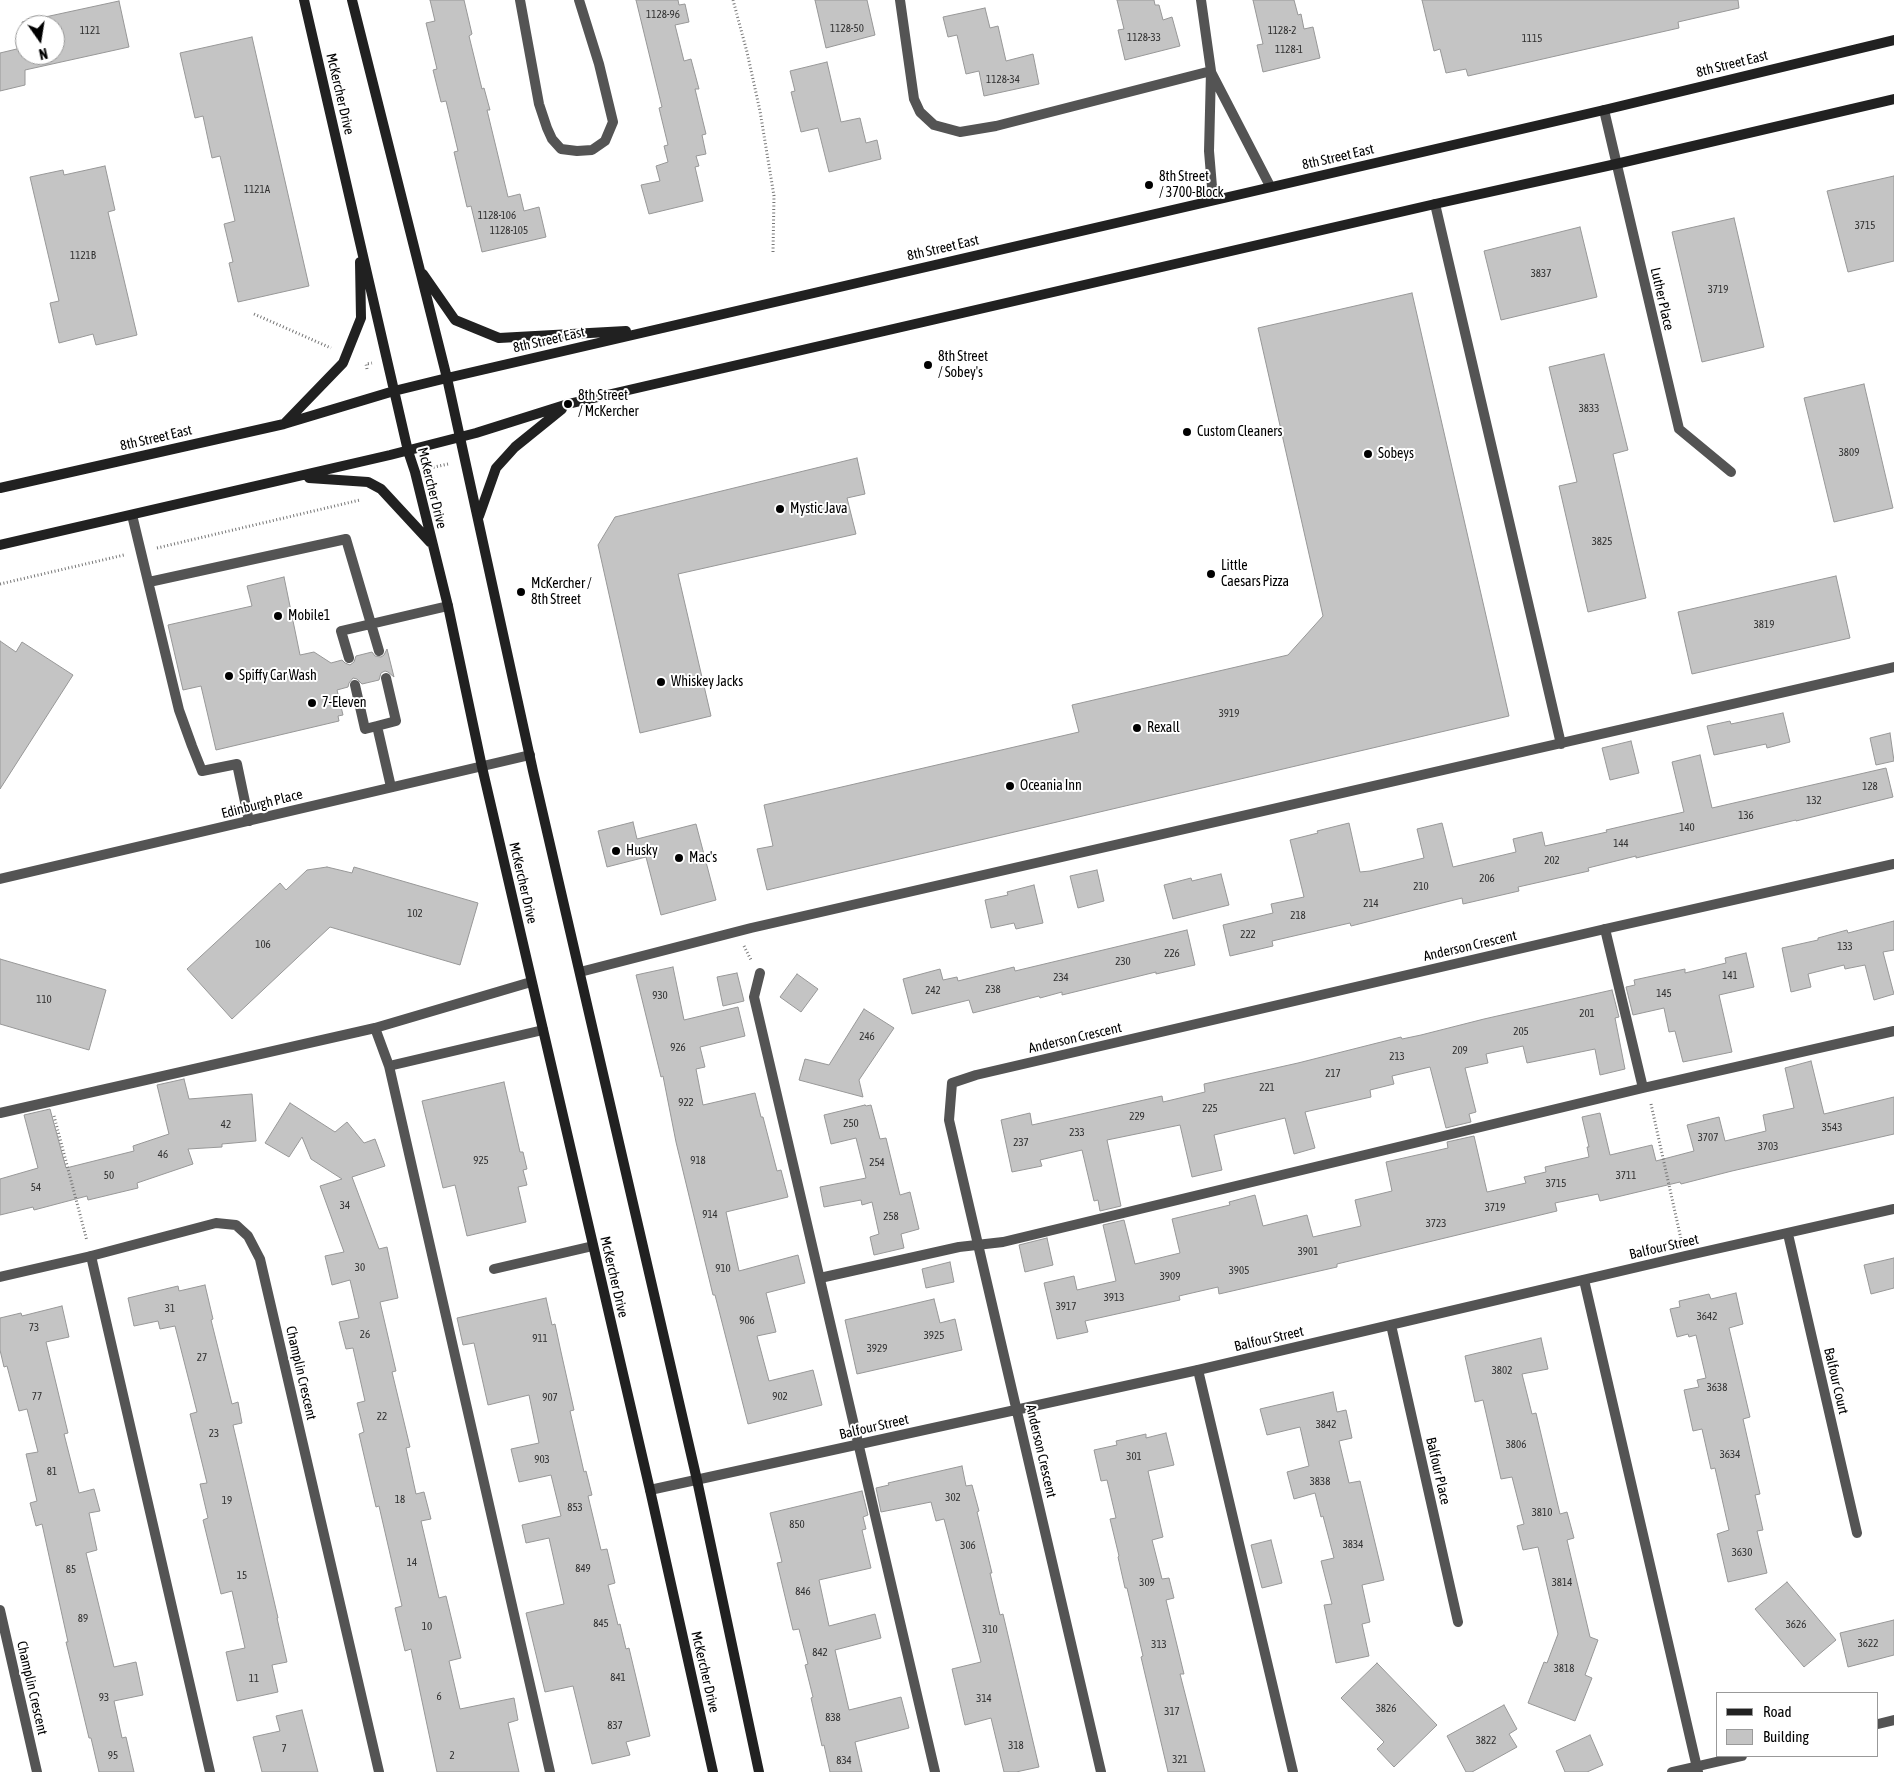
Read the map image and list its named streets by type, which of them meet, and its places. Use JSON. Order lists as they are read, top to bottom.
{
  "streets": {
    "main road": ["8th Street East", "McKercher Drive"],
    "street": [
      "Luther Place",
      "Edinburgh Place",
      "Anderson Crescent",
      "Balfour Street",
      "Champlin Crescent",
      "Balfour Court",
      "Balfour Place"
    ]
  },
  "crossings": [
    ["8th Street East", "McKercher Drive"],
    ["8th Street East", "Luther Place"],
    ["McKercher Drive", "Edinburgh Place"],
    ["McKercher Drive", "Balfour Street"],
    ["Anderson Crescent", "Balfour Street"],
    ["Balfour Street", "Balfour Court"],
    ["Balfour Street", "Balfour Place"]
  ],
  "places": [
    "8th Street / 3700-Block",
    "8th Street / Sobey's",
    "8th Street / McKercher",
    "Custom Cleaners",
    "Sobeys",
    "Mystic Java",
    "Little Caesars Pizza",
    "McKercher / 8th Street",
    "Mobile1",
    "Spiffy Car Wash",
    "Whiskey Jacks",
    "7-Eleven",
    "Rexall",
    "Oceania Inn",
    "Husky",
    "Mac's"
  ],
  "house_numbers": [
    "1128-96",
    "1128-50",
    "1121",
    "1128-2",
    "1128-33",
    "1115",
    "1128-1",
    "1128-34",
    "1121A",
    "1128-106",
    "3715",
    "1128-105",
    "1121B",
    "3837",
    "3719",
    "3833",
    "3809",
    "3825",
    "3819",
    "3919",
    "128",
    "132",
    "136",
    "140",
    "144",
    "202",
    "206",
    "210",
    "214",
    "102",
    "218",
    "222",
    "106",
    "133",
    "226",
    "230",
    "141",
    "234",
    "238",
    "242",
    "145",
    "930",
    "110",
    "201",
    "205",
    "246",
    "926",
    "209",
    "213",
    "217",
    "221",
    "922",
    "225",
    "229",
    "250",
    "42",
    "3543",
    "233",
    "3707",
    "237",
    "3703",
    "46",
    "925",
    "918",
    "254",
    "50",
    "3711",
    "3715",
    "54",
    "34",
    "3719",
    "914",
    "258",
    "3723",
    "3901",
    "30",
    "910",
    "3905",
    "3909",
    "3913",
    "3917",
    "31",
    "3642",
    "906",
    "73",
    "26",
    "3925",
    "911",
    "3929",
    "27",
    "3802",
    "3638",
    "77",
    "902",
    "907",
    "22",
    "3842",
    "23",
    "3806",
    "3634",
    "301",
    "903",
    "81",
    "3838",
    "302",
    "18",
    "19",
    "853",
    "3810",
    "850",
    "3834",
    "306",
    "3630",
    "14",
    "849",
    "85",
    "15",
    "309",
    "3814",
    "846",
    "89",
    "845",
    "3626",
    "10",
    "310",
    "3622",
    "313",
    "842",
    "3818",
    "841",
    "11",
    "6",
    "93",
    "314",
    "3826",
    "317",
    "838",
    "837",
    "3822",
    "318",
    "7",
    "95",
    "2",
    "321",
    "834"
  ],
  "legend": ["Road", "Building"],
  "north": "bottom"
}
